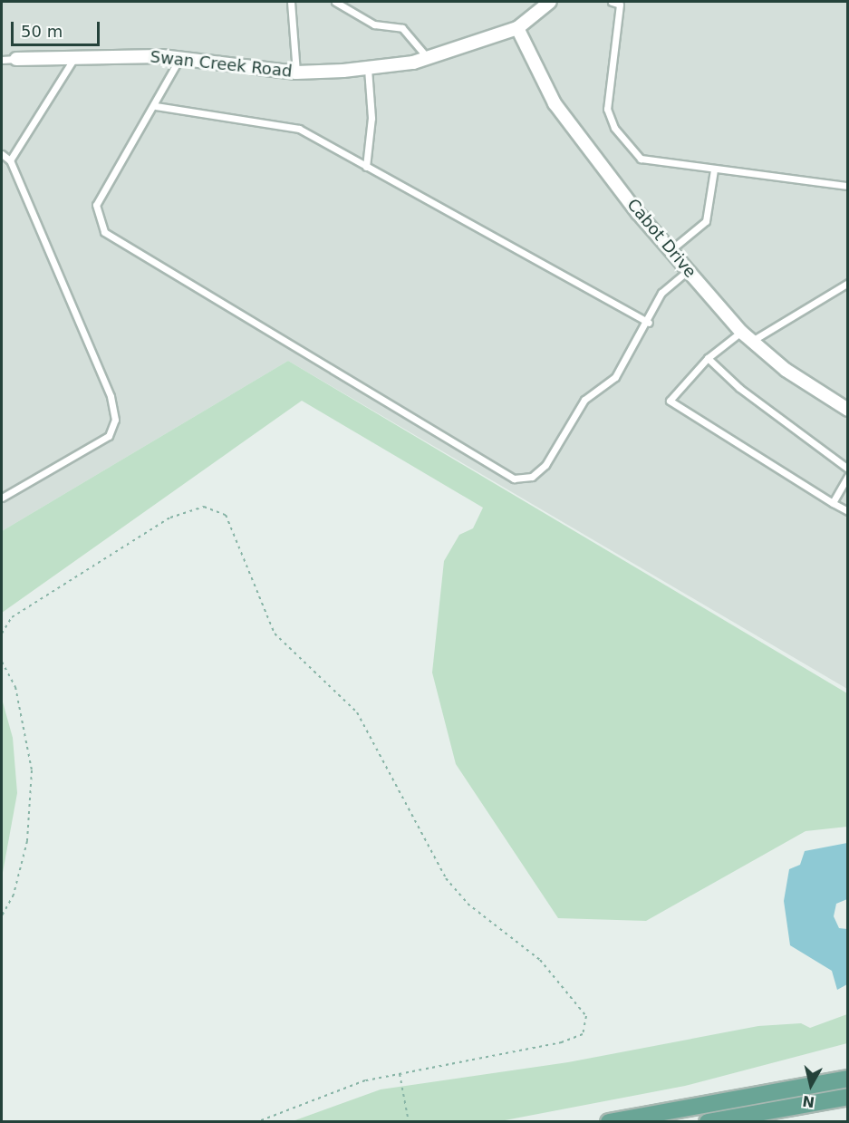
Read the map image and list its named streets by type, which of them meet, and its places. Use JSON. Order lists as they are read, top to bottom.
{
  "streets": {
    "street": ["Swan Creek Road", "Cabot Drive"]
  },
  "crossings": [
    ["Swan Creek Road", "Cabot Drive"]
  ],
  "scale_bar": "50 m",
  "north": "bottom"
}
